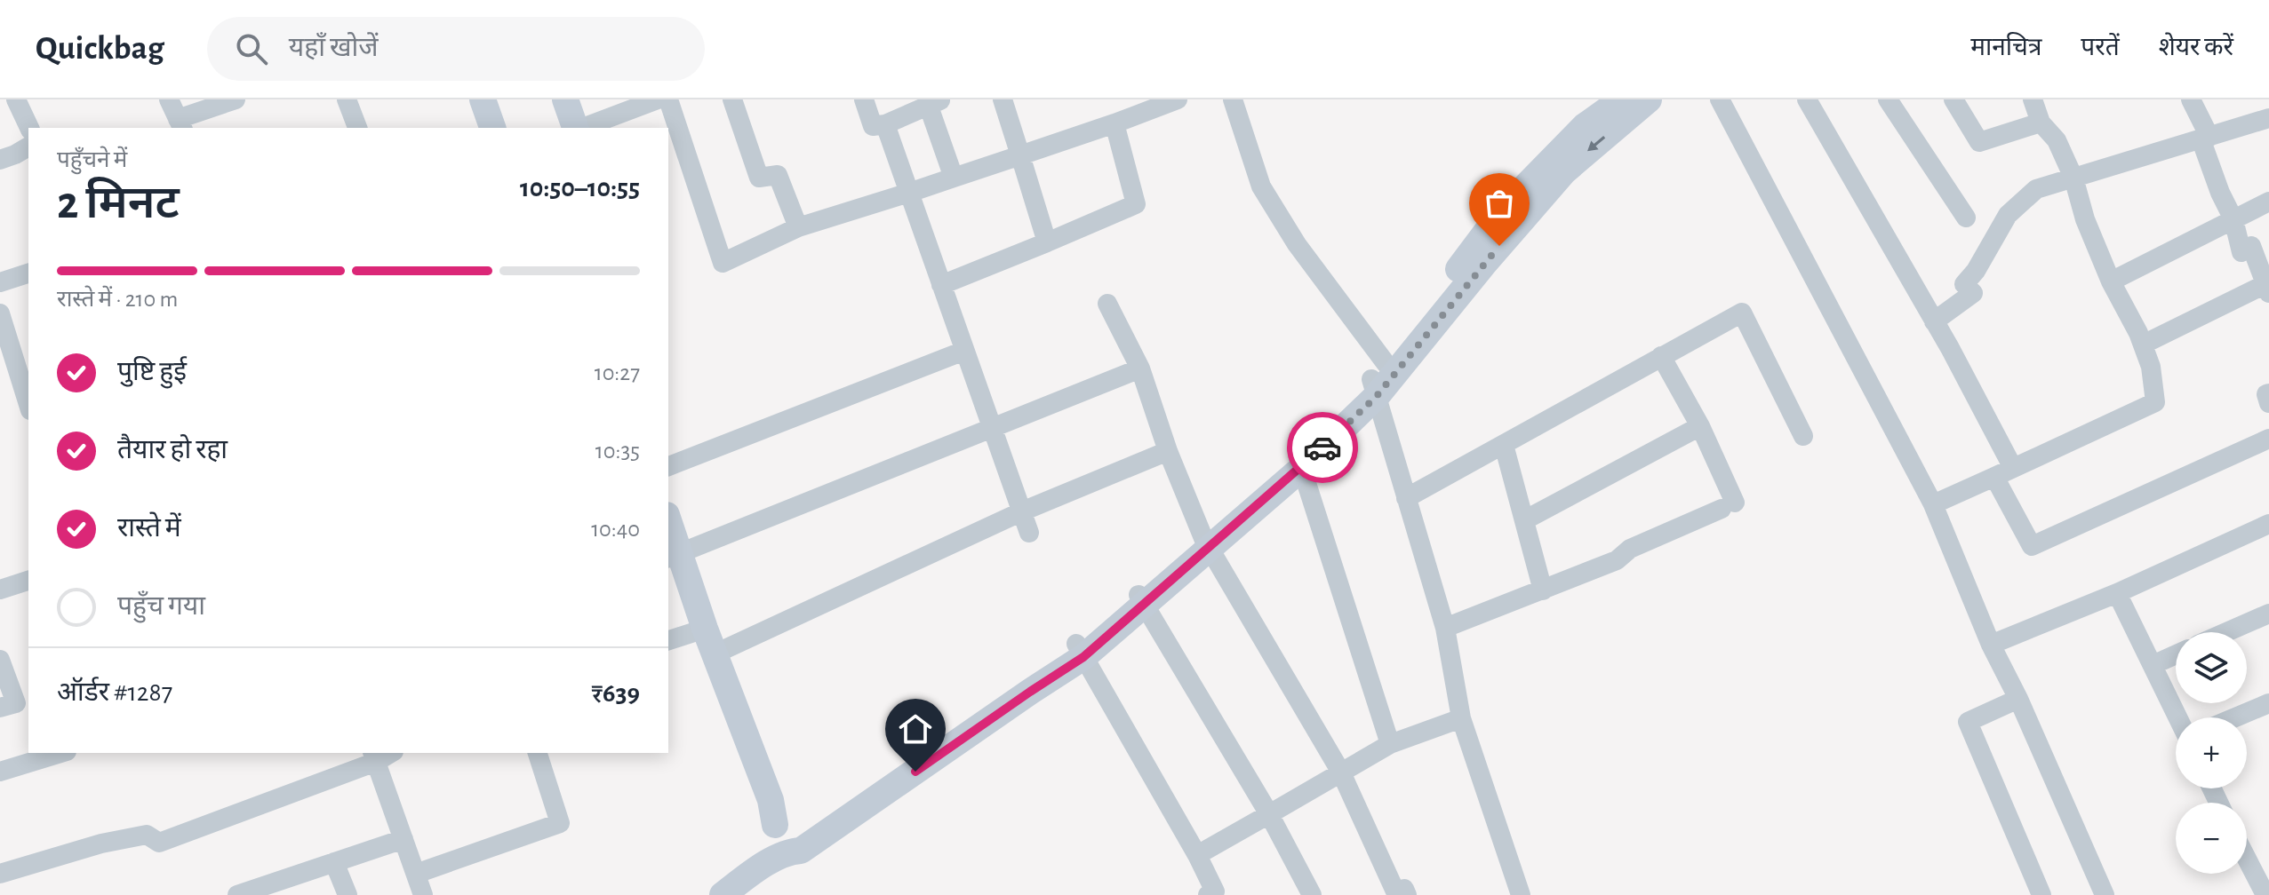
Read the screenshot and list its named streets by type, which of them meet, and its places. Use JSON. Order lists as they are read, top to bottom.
{
  "page": {
    "header": "Quickbag",
    "search": "यहाँ खोजें",
    "nav": ["मानचित्र", "परतें", "शेयर करें"],
    "heading": ["2 मिनट", "पहुँचने में", "10:50–10:55"],
    "panel": ["ऑर्डर #1287", "₹639"],
    "bar": "रास्ते में · 210 m",
    "list": [
      ["पुष्टि हुई", "10:27"],
      ["तैयार हो रहा", "10:35"],
      ["रास्ते में", "10:40"],
      "पहुँच गया"
    ],
    "map_buttons": ["+", "−"]
  }
}
